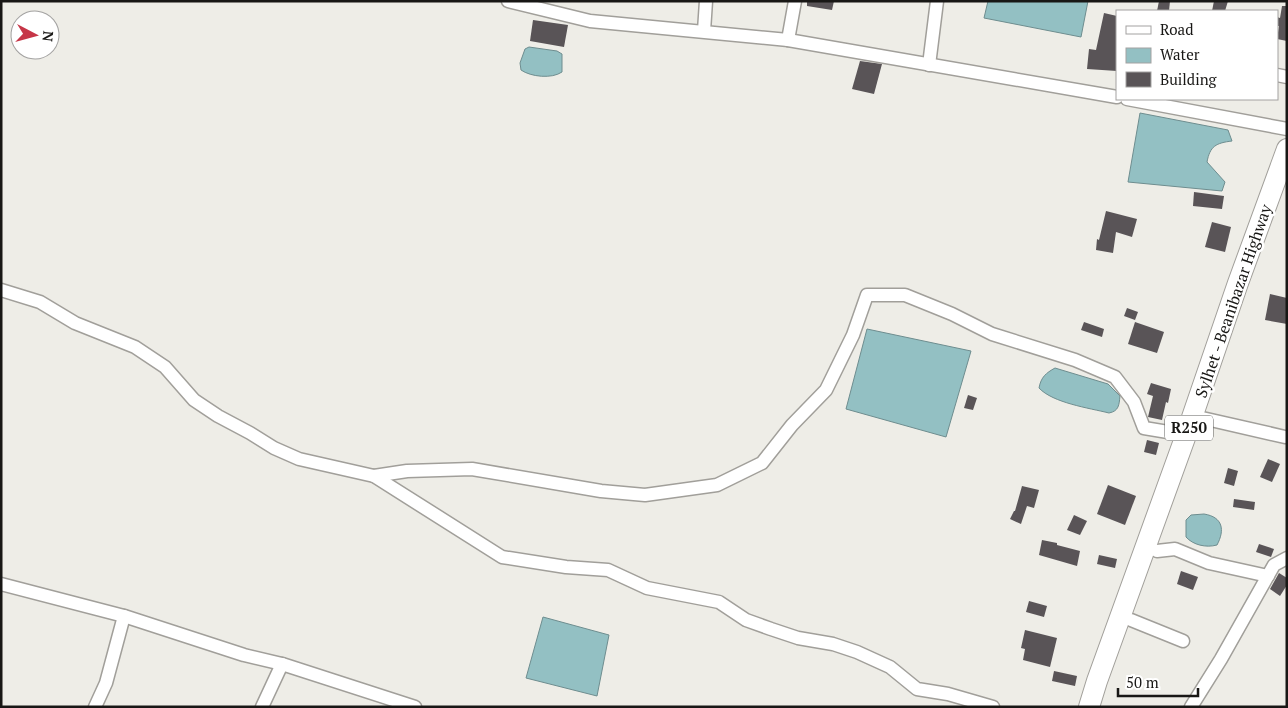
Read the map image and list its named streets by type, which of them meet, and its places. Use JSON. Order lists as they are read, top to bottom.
{
  "streets": {
    "main road": ["Sylhet - Beanibazar Highway", "R250"]
  },
  "legend": ["Road", "Water", "Building"],
  "scale_bar": "50 m",
  "north": "right"
}
